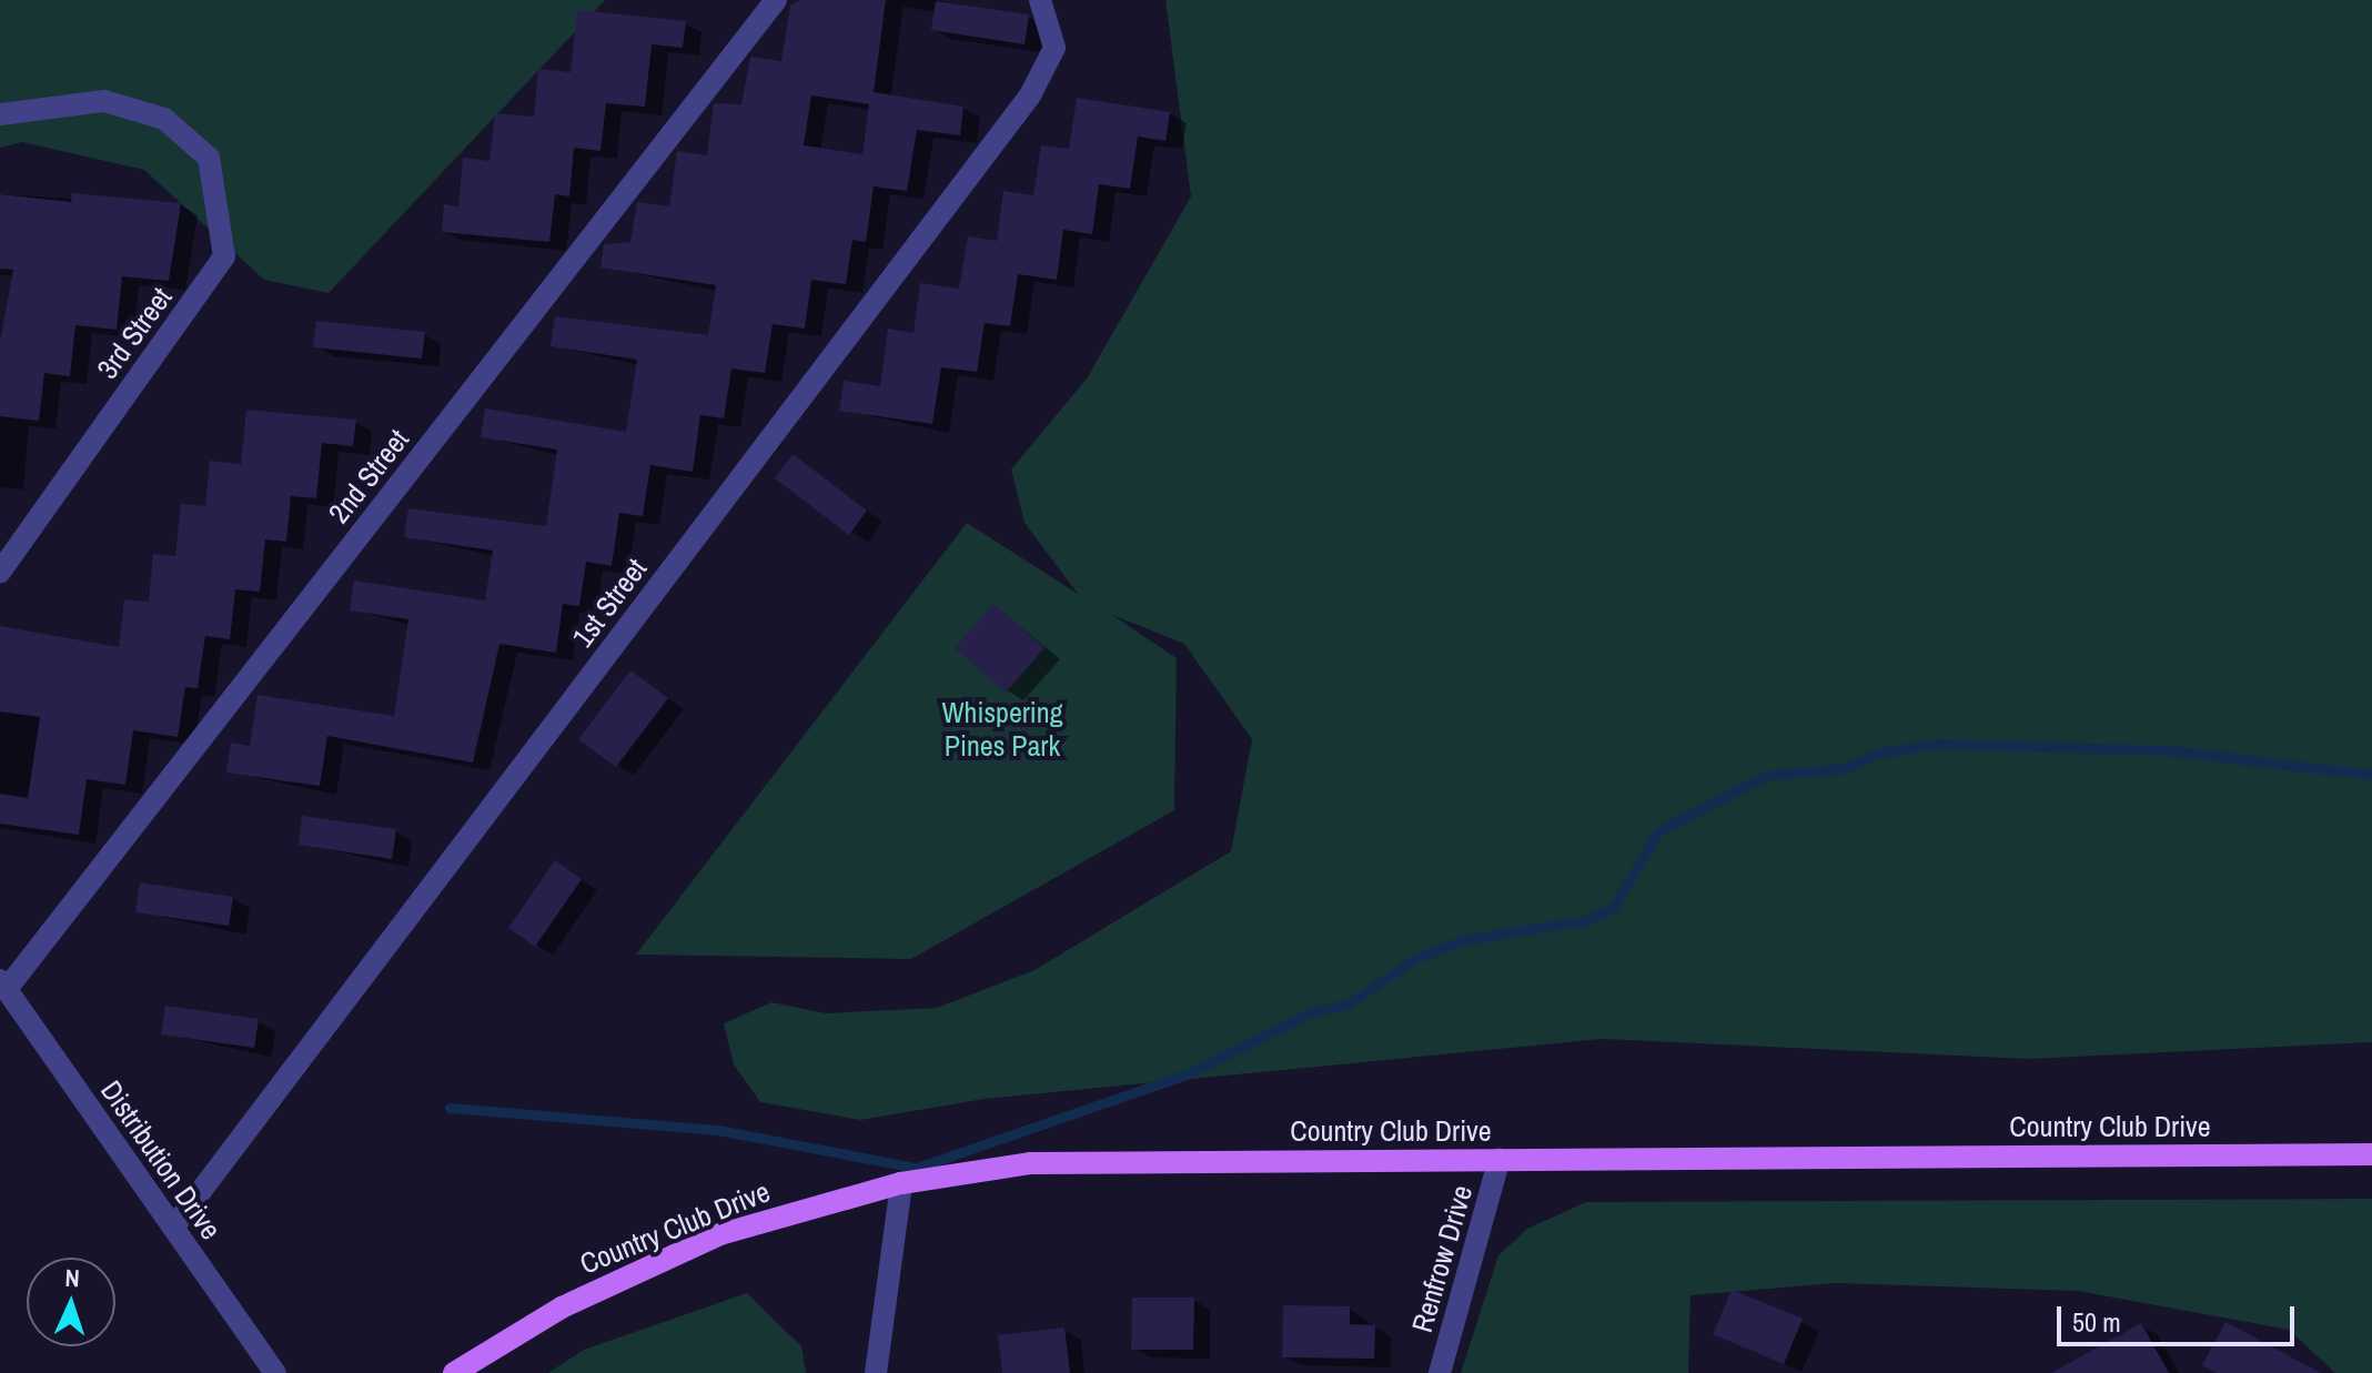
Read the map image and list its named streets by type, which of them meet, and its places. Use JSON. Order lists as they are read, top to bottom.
{
  "streets": {
    "main road": ["Country Club Drive"],
    "street": [
      "3rd Street",
      "2nd Street",
      "1st Street",
      "Distribution Drive",
      "Renfrow Drive"
    ]
  },
  "crossings": [
    ["2nd Street", "Distribution Drive"],
    ["1st Street", "Distribution Drive"],
    ["Country Club Drive", "Renfrow Drive"]
  ],
  "parks": ["Whispering Pines Park"],
  "scale_bar": "50 m",
  "north": "top"
}
